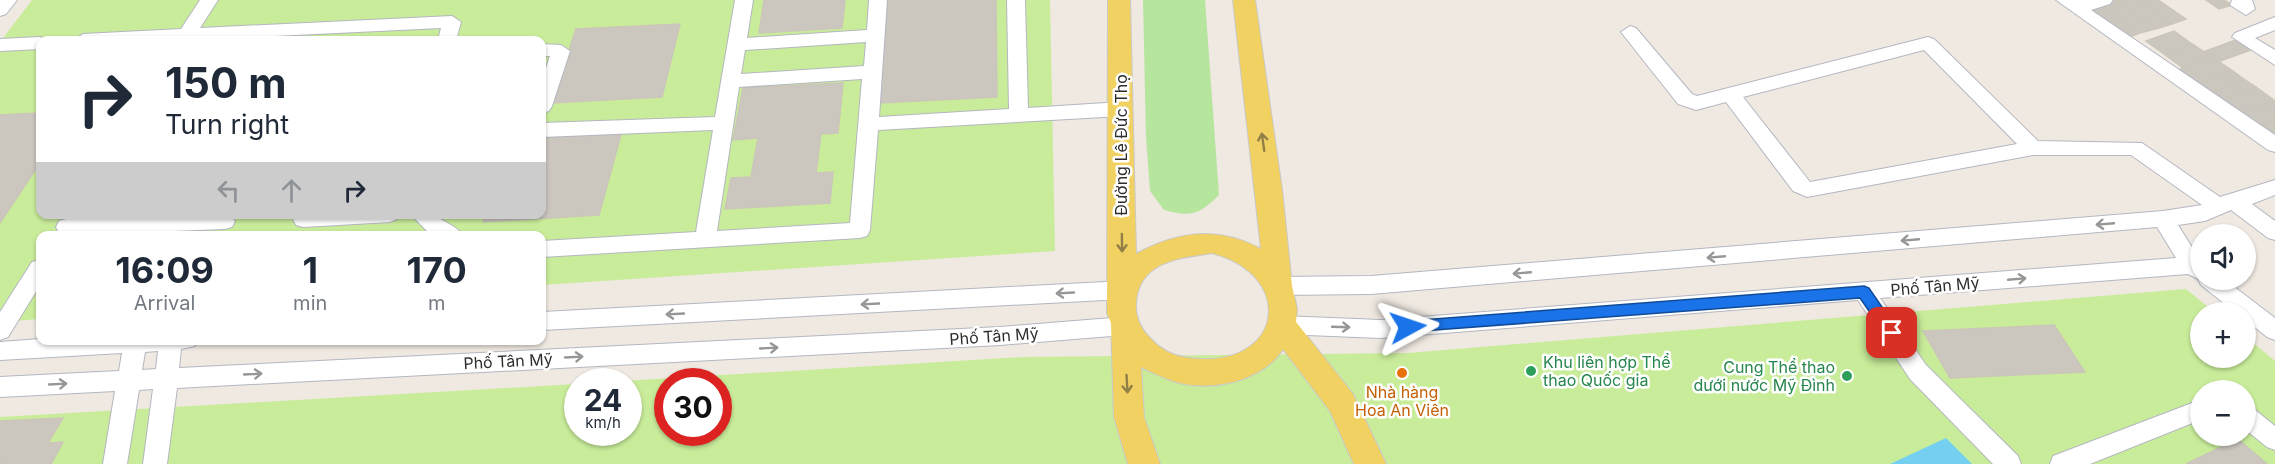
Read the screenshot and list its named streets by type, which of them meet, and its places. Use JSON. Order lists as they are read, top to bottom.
{
  "streets": {
    "main road": ["Đường Lê Đức Thọ"],
    "street": ["Phố Tân Mỹ"]
  },
  "crossings": [
    ["Đường Lê Đức Thọ", "Phố Tân Mỹ"]
  ],
  "places": ["Khu liên hợp Thể thao Quốc gia", "Nhà hàng Hoa An Viên", "Cung Thể thao dưới nước Mỹ Đình"],
  "page": {
    "turn": ["150 m", "Turn right"],
    "map_buttons": ["+", "−"],
    "eta": [
      "16:09",
      "Arrival",
      "1",
      "min",
      "170",
      "m"
    ],
    "speed": "24 km/h",
    "limit": "30"
  }
}
